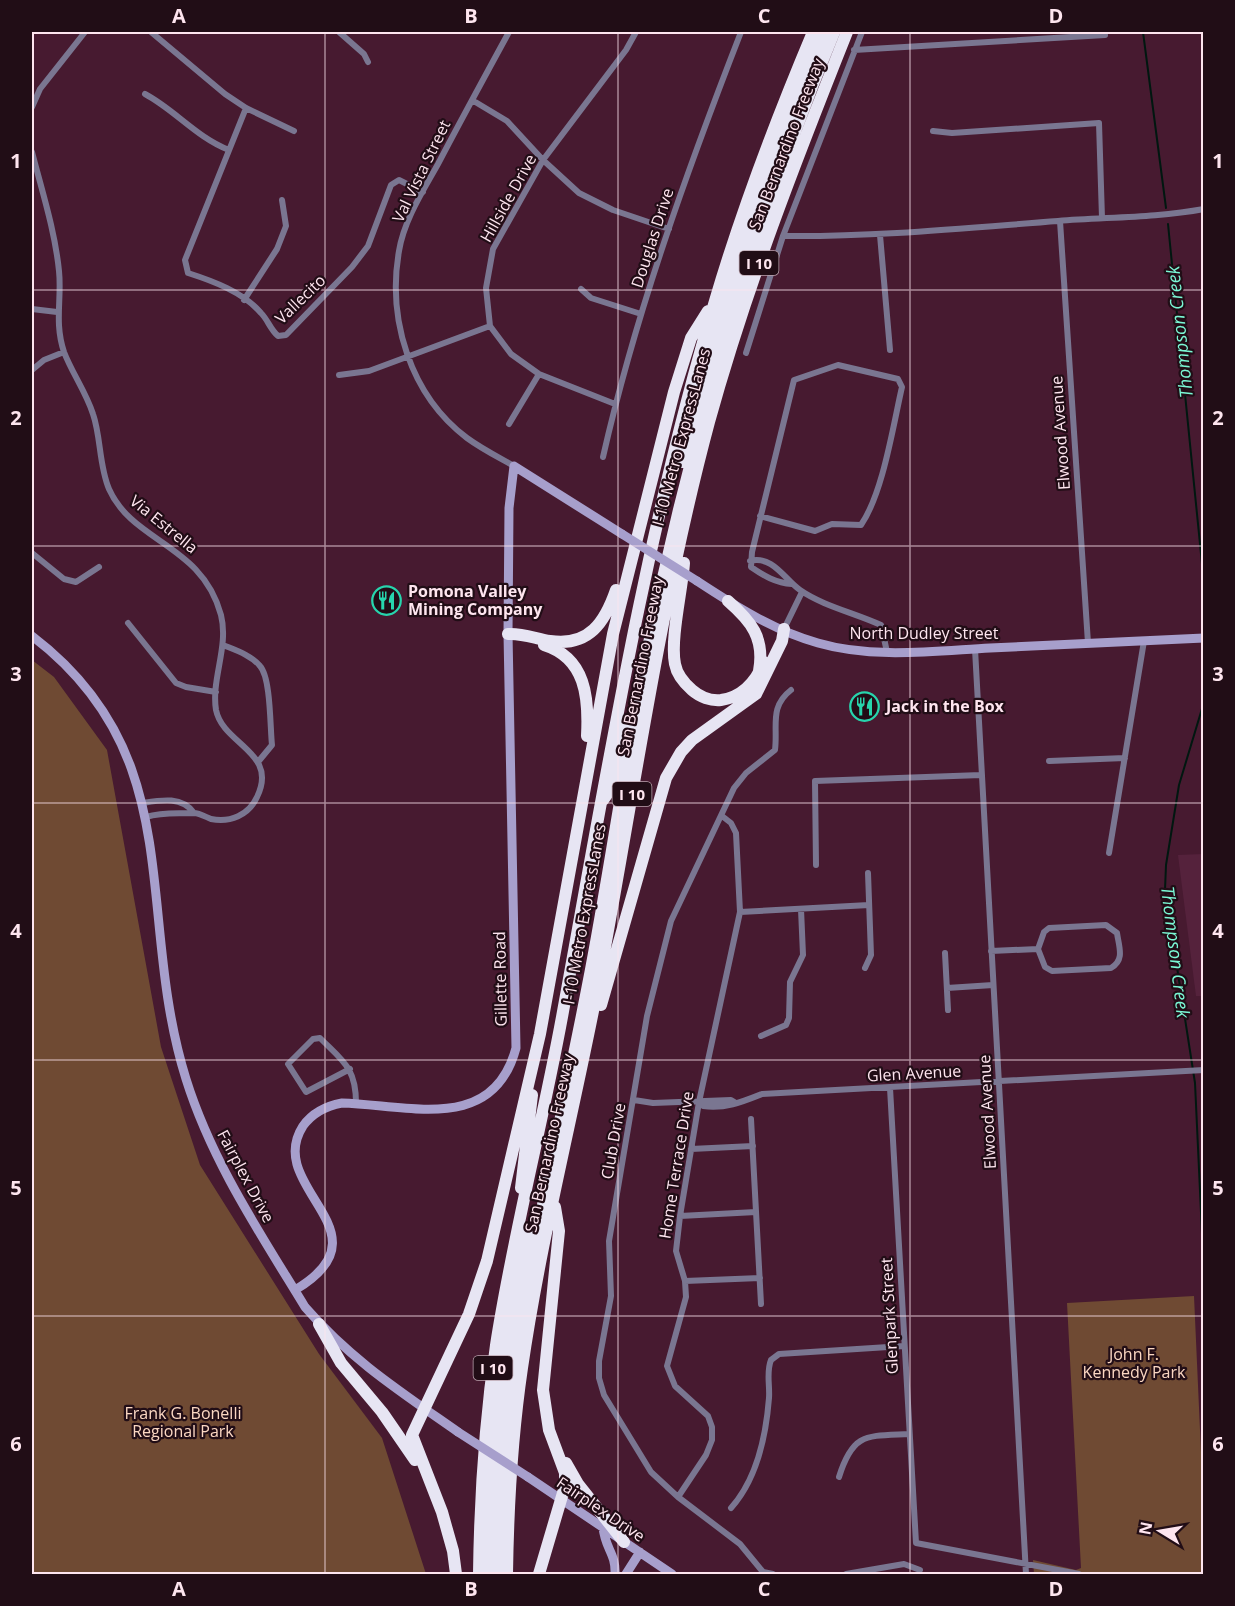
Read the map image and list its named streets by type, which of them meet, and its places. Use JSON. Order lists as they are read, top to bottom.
{
  "streets": {
    "highway": ["San Bernardino Freeway", "I 10", "I-10 Metro ExpressLanes"],
    "street": [
      "Val Vista Street",
      "Hillside Drive",
      "Douglas Drive",
      "Vallecito",
      "Elwood Avenue",
      "Via Estrella",
      "North Dudley Street",
      "Gillette Road",
      "Glen Avenue",
      "Club Drive",
      "Home Terrace Drive",
      "Fairplex Drive",
      "Glenpark Street"
    ]
  },
  "crossings": [
    ["San Bernardino Freeway", "I-10 Metro ExpressLanes"],
    ["Val Vista Street", "Vallecito"],
    ["Val Vista Street", "North Dudley Street"],
    ["Val Vista Street", "Gillette Road"],
    ["Elwood Avenue", "North Dudley Street"],
    ["Elwood Avenue", "Glen Avenue"],
    ["Elwood Avenue", "Glenpark Street"],
    ["North Dudley Street", "Gillette Road"],
    ["Gillette Road", "Fairplex Drive"],
    ["Glen Avenue", "Club Drive"],
    ["Glen Avenue", "Home Terrace Drive"],
    ["Glen Avenue", "Glenpark Street"],
    ["Club Drive", "Home Terrace Drive"]
  ],
  "water": ["Thompson Creek"],
  "parks": ["John F. Kennedy Park", "Frank G. Bonelli Regional Park"],
  "places": {
    "restaurant": ["Pomona Valley Mining Company", "Jack in the Box"]
  },
  "north": "left",
  "grid": {
    "columns": [
      "A",
      "B",
      "C",
      "D"
    ],
    "rows": [
      "1",
      "2",
      "3",
      "4",
      "5",
      "6"
    ]
  }
}
